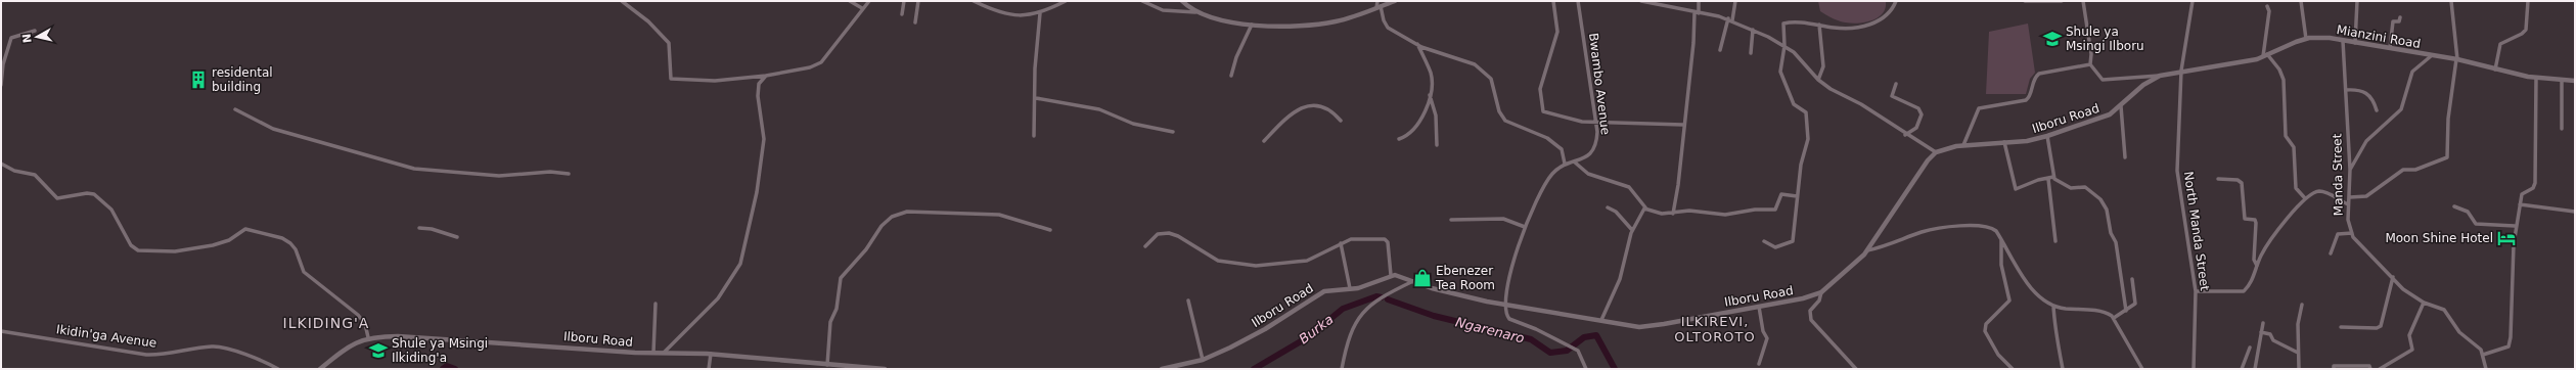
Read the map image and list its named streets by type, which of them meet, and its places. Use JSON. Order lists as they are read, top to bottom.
{
  "streets": {
    "street": [
      "Mianzini Road",
      "Bwambo Avenue",
      "Ilboru Road",
      "Manda Street",
      "North Manda Street",
      "Ikidin'ga Avenue"
    ]
  },
  "crossings": [
    ["Mianzini Road", "Ilboru Road"],
    ["Mianzini Road", "Manda Street"],
    ["Mianzini Road", "North Manda Street"],
    ["Ilboru Road", "North Manda Street"]
  ],
  "districts": ["ILKIREVI, OLTOROTO", "ILKIDING'A"],
  "water": ["Burka", "Ngarenaro"],
  "places": {
    "school or university": ["Shule ya Msingi Ilboru", "Shule ya Msingi Ilkiding'a"],
    "building": ["residental building"],
    "hotel": ["Moon Shine Hotel"],
    "shop": ["Ebenezer Tea Room"]
  },
  "north": "left"
}
